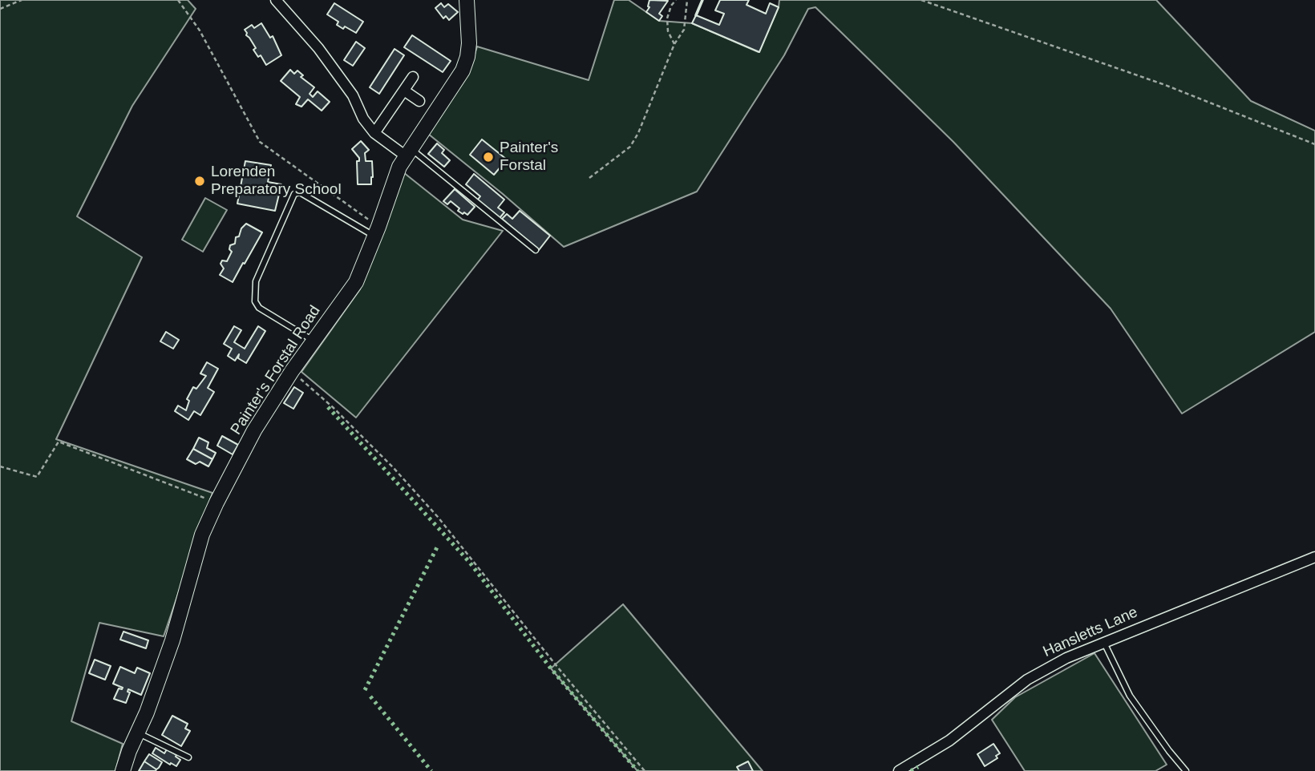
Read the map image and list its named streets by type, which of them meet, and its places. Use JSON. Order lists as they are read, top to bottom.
{
  "streets": {
    "street": ["Painter's Forstal Road", "Hansletts Lane"]
  },
  "places": ["Painter's Forstal", "Lorenden Preparatory School"]
}
